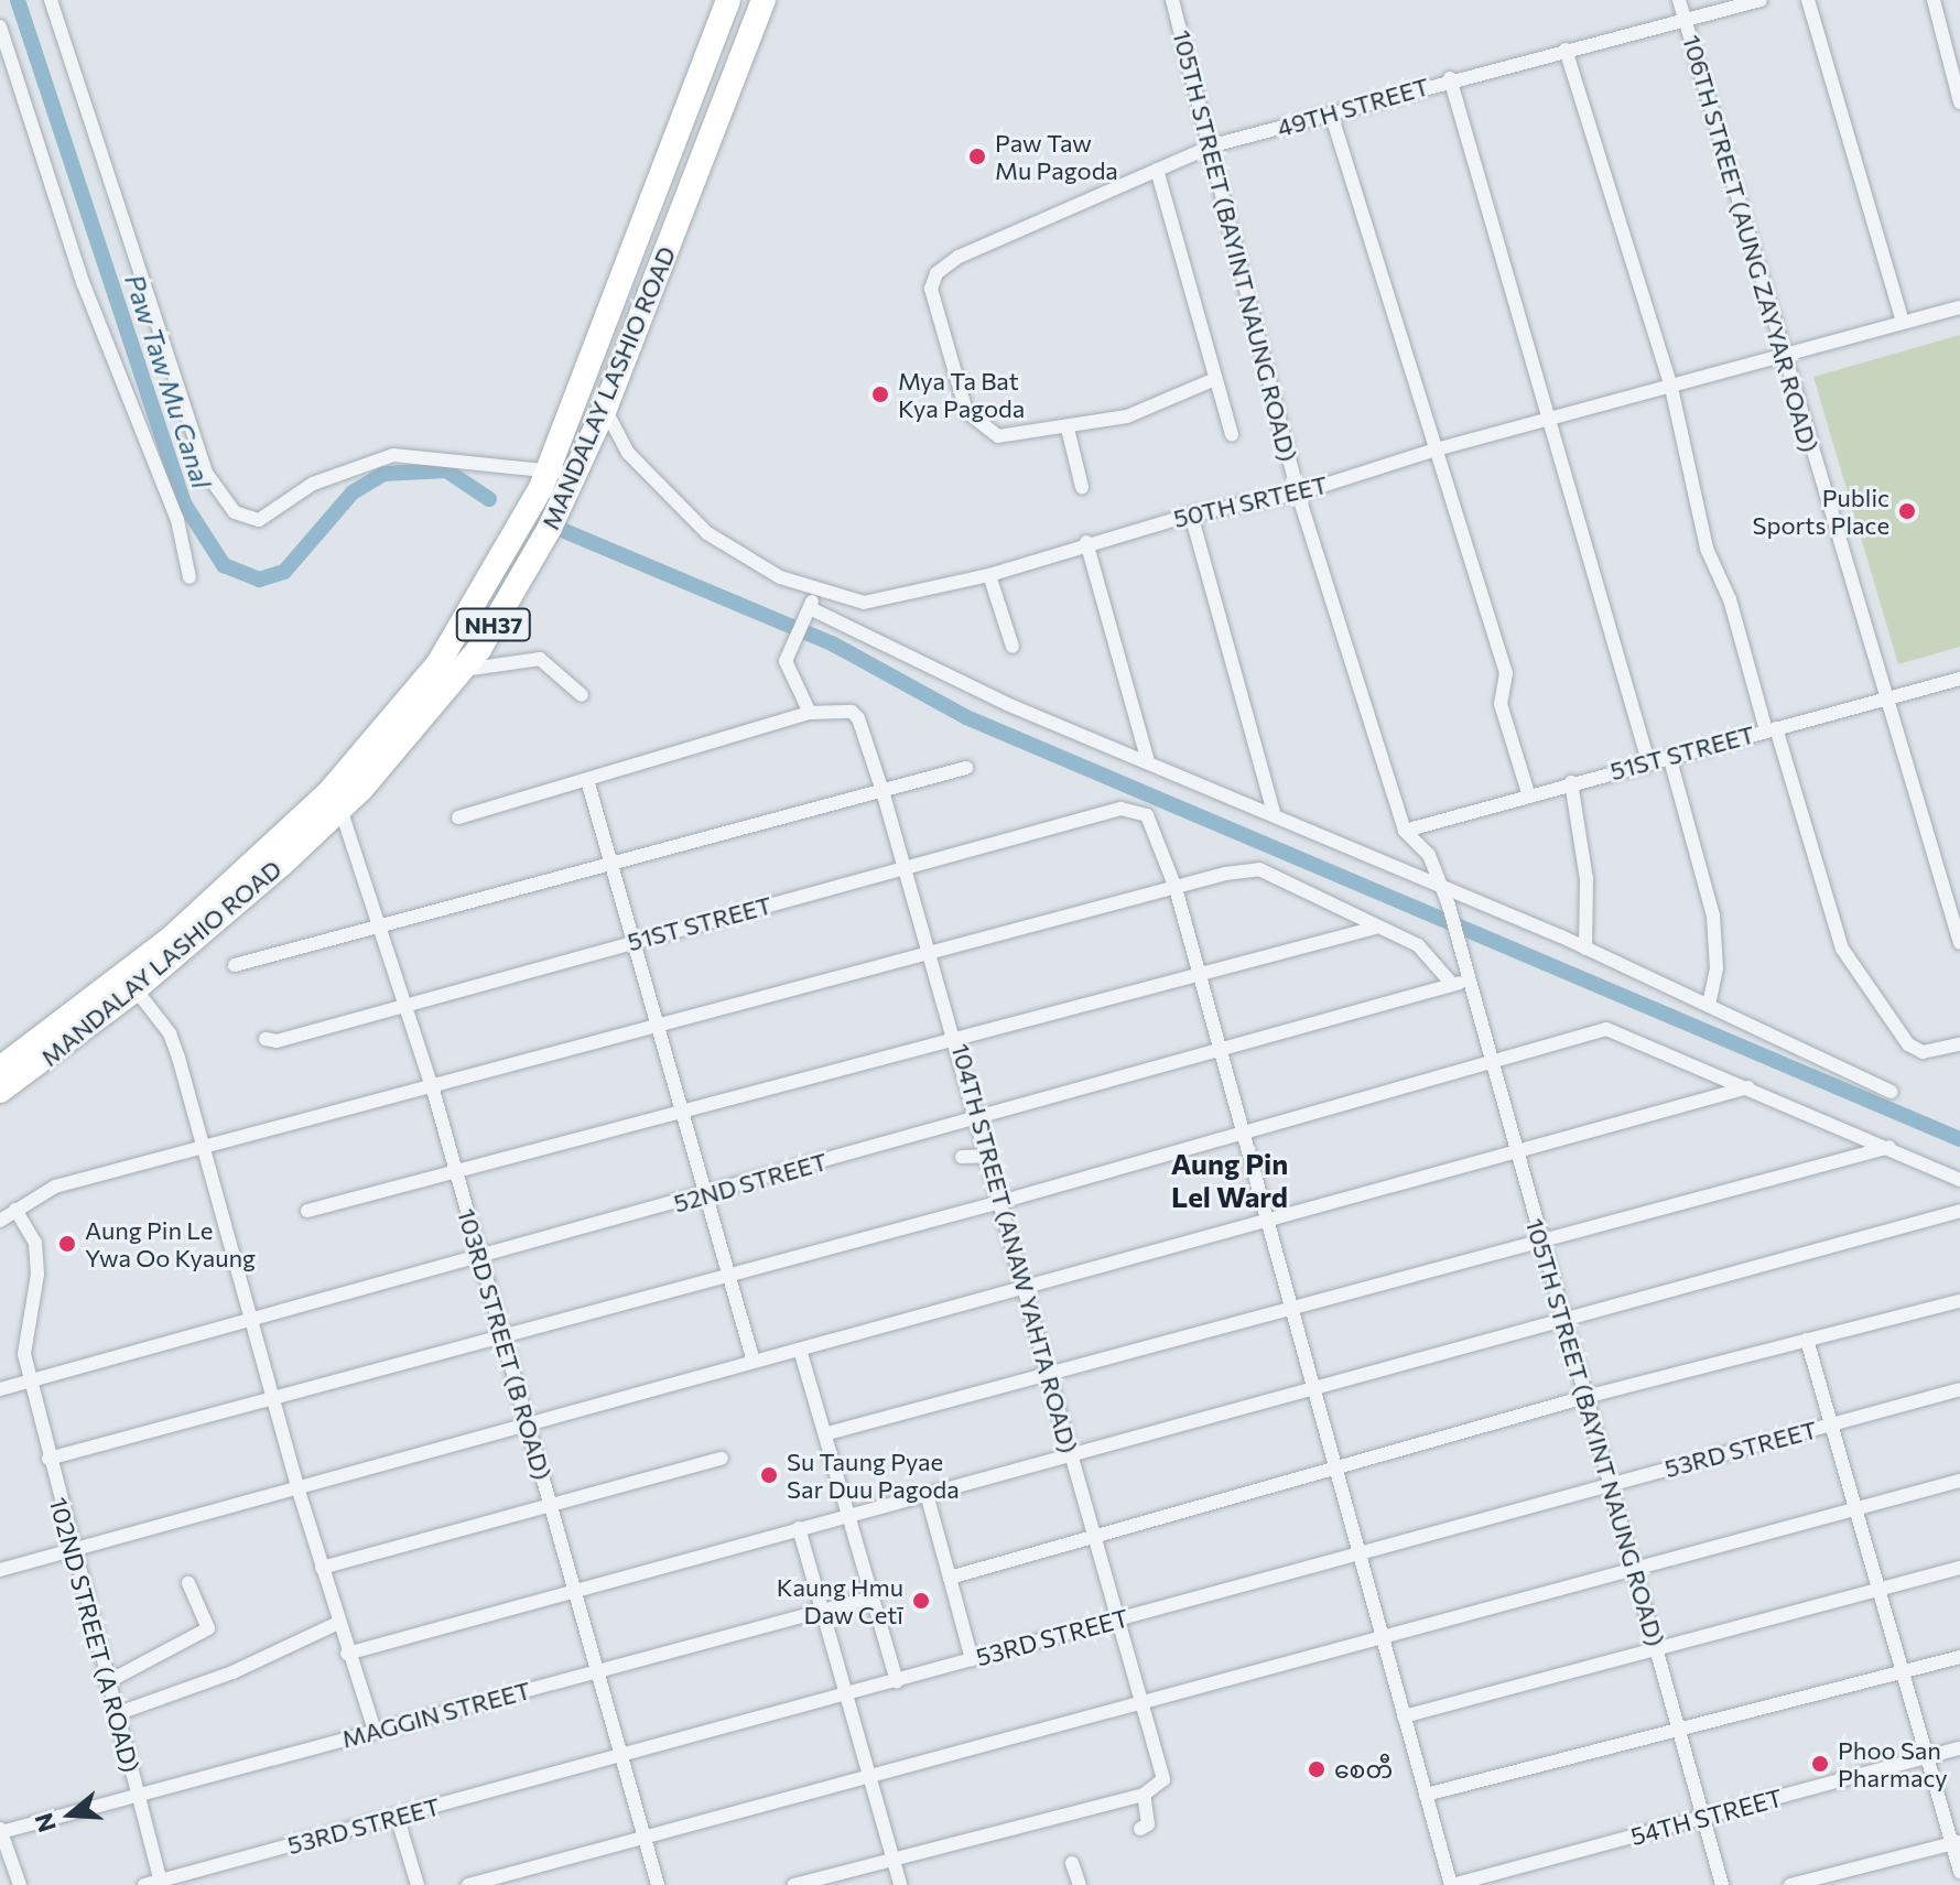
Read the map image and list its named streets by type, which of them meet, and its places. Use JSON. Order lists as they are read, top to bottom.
{
  "streets": {
    "highway": ["MANDALAY LASHIO ROAD", "NH37"],
    "street": [
      "49TH STREET",
      "106TH STREET (AUNG ZAYYAR ROAD)",
      "105TH STREET (BAYINT NAUNG ROAD)",
      "50TH SRTEET",
      "51ST STREET",
      "52ND STREET",
      "104TH STREET (ANAW YAHTA ROAD)",
      "103RD STREET (B ROAD)",
      "53RD STREET",
      "102ND STREET (A ROAD)",
      "MAGGIN STREET",
      "54TH STREET"
    ]
  },
  "crossings": [
    ["49TH STREET", "106TH STREET (AUNG ZAYYAR ROAD)"],
    ["49TH STREET", "105TH STREET (BAYINT NAUNG ROAD)"],
    ["106TH STREET (AUNG ZAYYAR ROAD)", "50TH SRTEET"],
    ["106TH STREET (AUNG ZAYYAR ROAD)", "51ST STREET"],
    ["105TH STREET (BAYINT NAUNG ROAD)", "50TH SRTEET"],
    ["105TH STREET (BAYINT NAUNG ROAD)", "51ST STREET"],
    ["105TH STREET (BAYINT NAUNG ROAD)", "52ND STREET"],
    ["105TH STREET (BAYINT NAUNG ROAD)", "53RD STREET"],
    ["105TH STREET (BAYINT NAUNG ROAD)", "54TH STREET"],
    ["MANDALAY LASHIO ROAD", "50TH SRTEET"],
    ["MANDALAY LASHIO ROAD", "NH37"],
    ["MANDALAY LASHIO ROAD", "103RD STREET (B ROAD)"],
    ["NH37", "103RD STREET (B ROAD)"],
    ["51ST STREET", "104TH STREET (ANAW YAHTA ROAD)"],
    ["51ST STREET", "103RD STREET (B ROAD)"],
    ["52ND STREET", "104TH STREET (ANAW YAHTA ROAD)"],
    ["52ND STREET", "103RD STREET (B ROAD)"],
    ["52ND STREET", "102ND STREET (A ROAD)"],
    ["104TH STREET (ANAW YAHTA ROAD)", "53RD STREET"],
    ["103RD STREET (B ROAD)", "53RD STREET"],
    ["103RD STREET (B ROAD)", "MAGGIN STREET"],
    ["53RD STREET", "102ND STREET (A ROAD)"],
    ["102ND STREET (A ROAD)", "MAGGIN STREET"]
  ],
  "districts": ["Aung Pin Lel Ward"],
  "water": ["Paw Taw Mu Canal"],
  "places": [
    "Paw Taw Mu Pagoda",
    "Mya Ta Bat Kya Pagoda",
    "Public Sports Place",
    "Aung Pin Le Ywa Oo Kyaung",
    "Su Taung Pyae Sar Duu Pagoda",
    "Kaung Hmu Daw Cetī",
    "Phoo San Pharmacy",
    "စေတီ"
  ],
  "north": "left"
}
